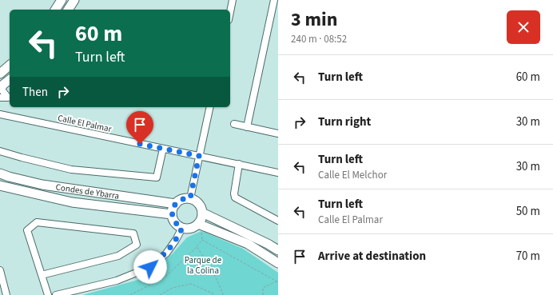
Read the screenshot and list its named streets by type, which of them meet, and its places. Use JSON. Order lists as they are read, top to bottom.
{
  "streets": {
    "main road": ["Condes de Ybarra"],
    "street": ["Calle El Palmar"]
  },
  "parks": ["Parque de la Colina"],
  "page": {
    "heading": ["3 min", "240 m · 08:52"],
    "turn": ["60 m", "Turn left"],
    "list": [
      {
        "name": "Turn left",
        "value": "60 m"
      },
      {
        "name": "Turn right",
        "value": "30 m"
      },
      {
        "name": "Turn left",
        "note": "Calle El Melchor",
        "value": "30 m"
      },
      {
        "name": "Turn left",
        "note": "Calle El Palmar",
        "value": "50 m"
      },
      {
        "name": "Arrive at destination",
        "value": "70 m"
      }
    ],
    "then": "Then"
  }
}
